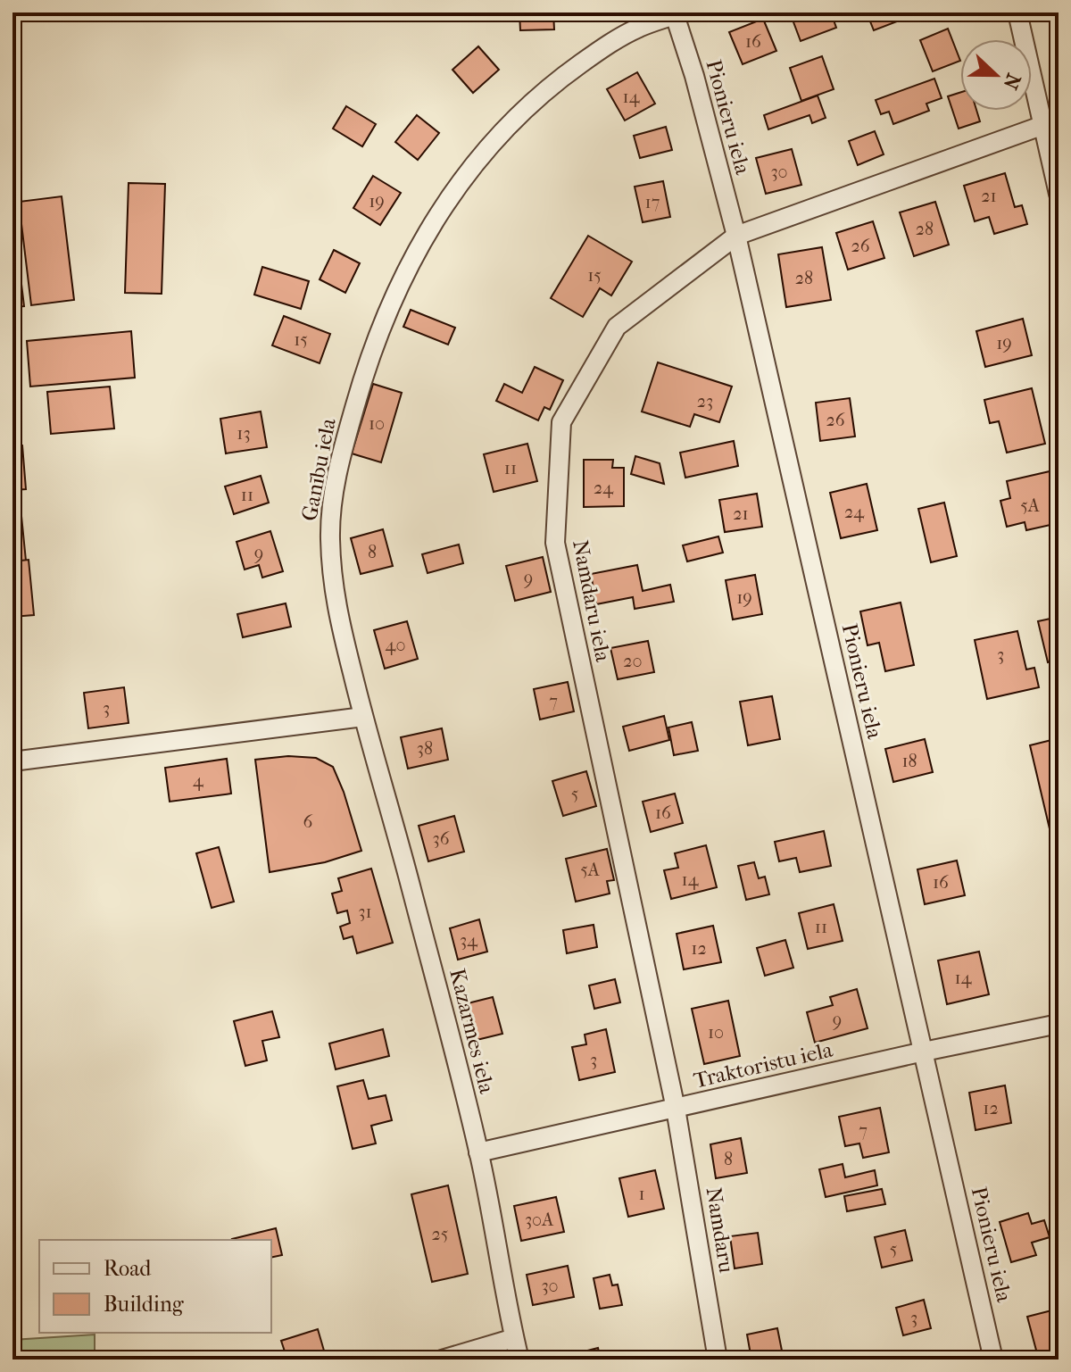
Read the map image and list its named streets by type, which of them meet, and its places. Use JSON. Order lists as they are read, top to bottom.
{
  "streets": {
    "street": [
      "Pionieru iela",
      "Ganību iela",
      "Namdaru iela",
      "Kazarmes iela",
      "Traktoristu iela",
      "Namdaru"
    ]
  },
  "crossings": [
    ["Pionieru iela", "Ganību iela"],
    ["Pionieru iela", "Namdaru iela"],
    ["Pionieru iela", "Traktoristu iela"],
    ["Ganību iela", "Kazarmes iela"],
    ["Namdaru iela", "Traktoristu iela"],
    ["Namdaru iela", "Namdaru"],
    ["Kazarmes iela", "Traktoristu iela"],
    ["Traktoristu iela", "Namdaru"]
  ],
  "house_numbers": [
    "16",
    "14",
    "30",
    "21",
    "19",
    "17",
    "28",
    "26",
    "15",
    "28",
    "15",
    "19",
    "23",
    "26",
    "10",
    "13",
    "11",
    "24",
    "11",
    "5A",
    "24",
    "21",
    "8",
    "9",
    "9",
    "19",
    "40",
    "3",
    "20",
    "7",
    "3",
    "38",
    "18",
    "4",
    "5",
    "16",
    "6",
    "36",
    "5A",
    "14",
    "16",
    "31",
    "11",
    "34",
    "12",
    "14",
    "9",
    "10",
    "3",
    "12",
    "7",
    "8",
    "1",
    "30A",
    "25",
    "5",
    "30",
    "3"
  ],
  "legend": ["Road", "Building"],
  "north": "right"
}
